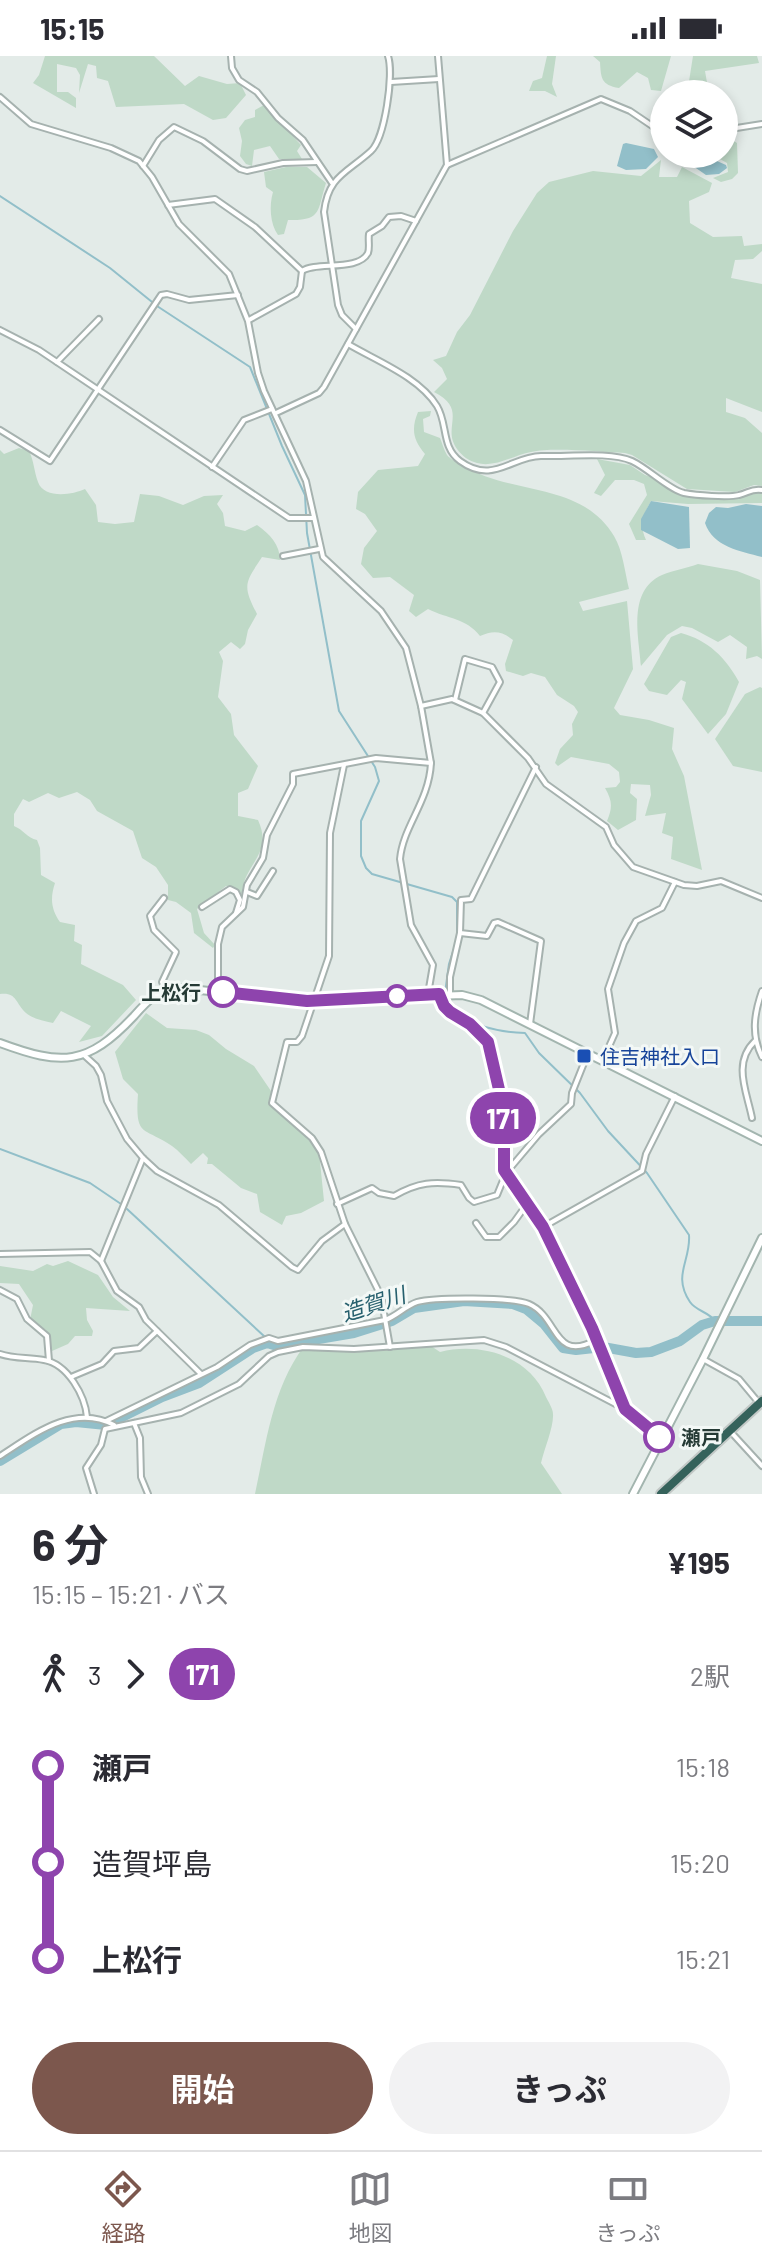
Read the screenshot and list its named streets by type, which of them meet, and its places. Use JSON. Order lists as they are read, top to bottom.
{
  "water": ["造賀川"],
  "places": {
    "other": ["上松行", "瀬戸"],
    "transit": ["住吉神社入口"]
  },
  "lines": ["bus line 171"],
  "page": {
    "status": "15:15",
    "on_map": "171",
    "heading": ["6 分", "15:15 – 15:21 · バス", "¥195"],
    "legs": ["3", "171", "2駅"],
    "list": [
      {
        "name": "瀬戸",
        "value": "15:18"
      },
      {
        "name": "造賀坪島",
        "value": "15:20"
      },
      {
        "name": "上松行",
        "value": "15:21"
      }
    ],
    "buttons": ["開始", "きっぷ"],
    "tabs": ["経路", "地図", "きっぷ"]
  }
}
